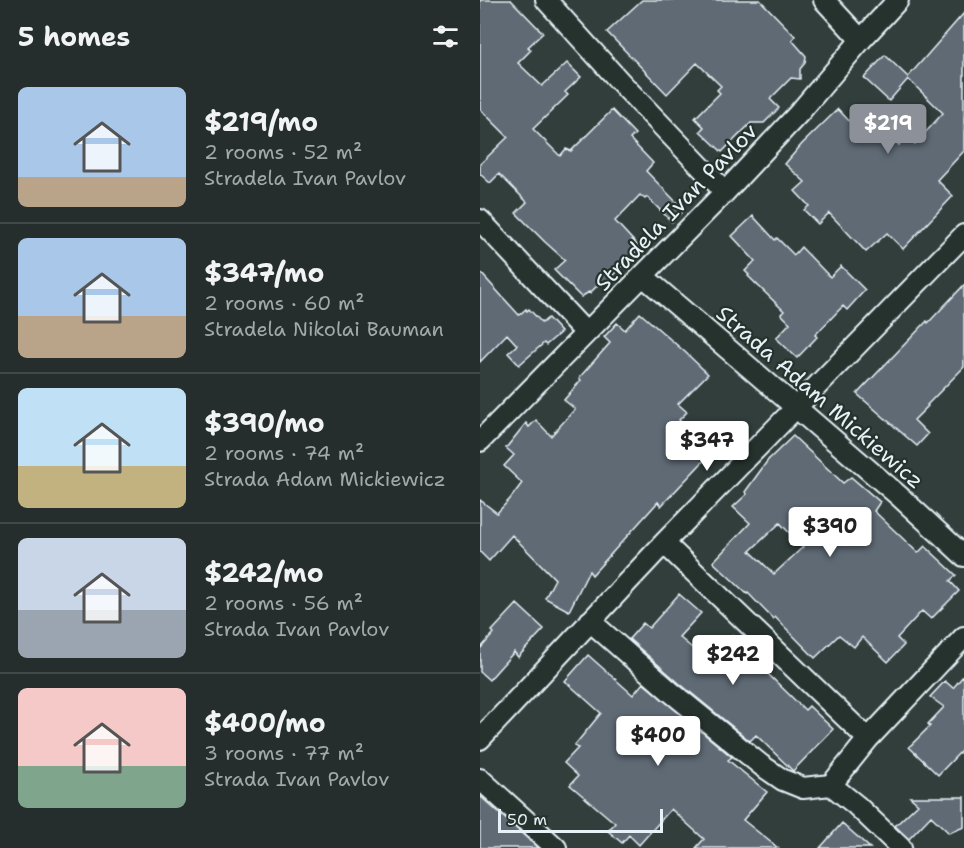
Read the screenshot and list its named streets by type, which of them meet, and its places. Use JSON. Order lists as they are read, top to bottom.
{
  "streets": {
    "street": ["Stradela Ivan Pavlov", "Strada Adam Mickiewicz"]
  },
  "crossings": [
    ["Stradela Ivan Pavlov", "Strada Adam Mickiewicz"]
  ],
  "scale_bar": "50 m",
  "page": {
    "heading": "5 homes",
    "list": [
      {
        "name": "$219/mo",
        "note": "2 rooms · 52 m² · Stradela Ivan Pavlov"
      },
      {
        "name": "$347/mo",
        "note": "2 rooms · 60 m² · Stradela Nikolai Bauman"
      },
      {
        "name": "$390/mo",
        "note": "2 rooms · 74 m² · Strada Adam Mickiewicz"
      },
      {
        "name": "$242/mo",
        "note": "2 rooms · 56 m² · Strada Ivan Pavlov"
      },
      {
        "name": "$400/mo",
        "note": "3 rooms · 77 m² · Strada Ivan Pavlov"
      }
    ],
    "price": [
      "$219",
      "$347",
      "$390",
      "$242",
      "$400"
    ],
    "scale": "50 m"
  }
}
